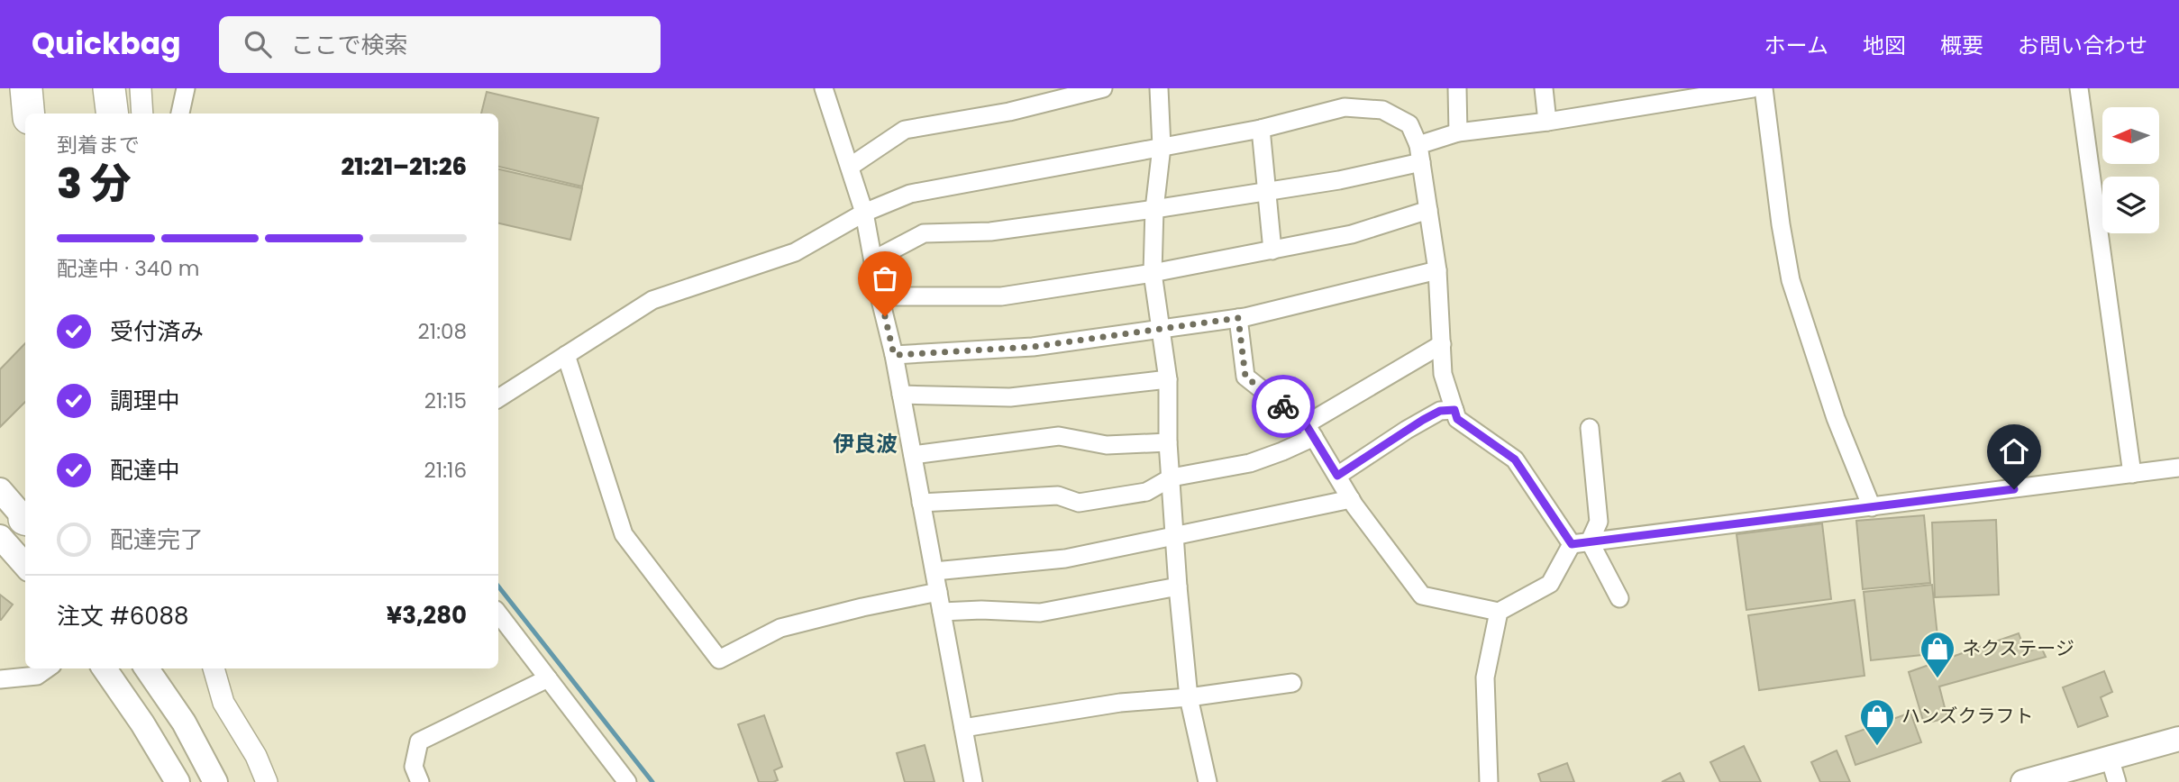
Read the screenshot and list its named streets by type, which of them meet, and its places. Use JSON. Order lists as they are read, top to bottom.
{
  "districts": ["伊良波"],
  "places": {
    "shop": ["ネクステージ", "ハンズクラフト"]
  },
  "north": "left",
  "page": {
    "header": "Quickbag",
    "search": "ここで検索",
    "nav": [
      "ホーム",
      "地図",
      "概要",
      "お問い合わせ"
    ],
    "heading": ["3 分", "到着まで", "21:21–21:26"],
    "panel": ["注文 #6088", "¥3,280"],
    "bar": "配達中 · 340 m",
    "list": [
      ["受付済み", "21:08"],
      ["調理中", "21:15"],
      ["配達中", "21:16"],
      "配達完了"
    ]
  }
}
